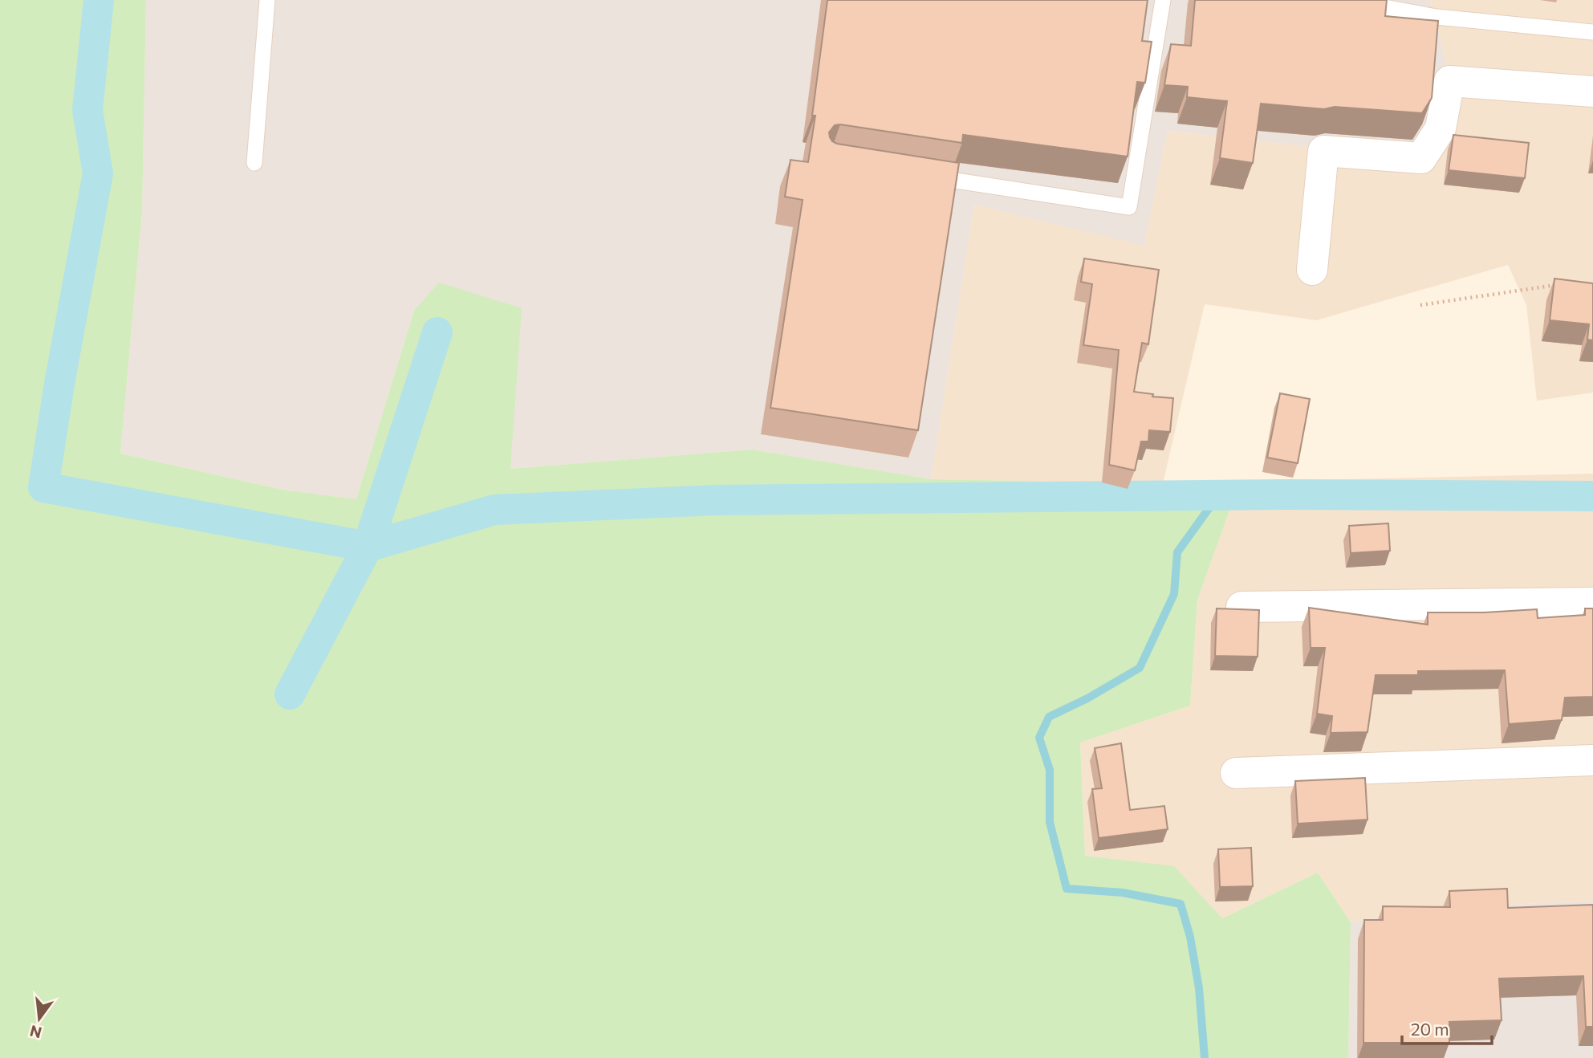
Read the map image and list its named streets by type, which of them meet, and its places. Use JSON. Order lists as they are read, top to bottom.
{
  "scale_bar": "20 m",
  "north": "bottom"
}
